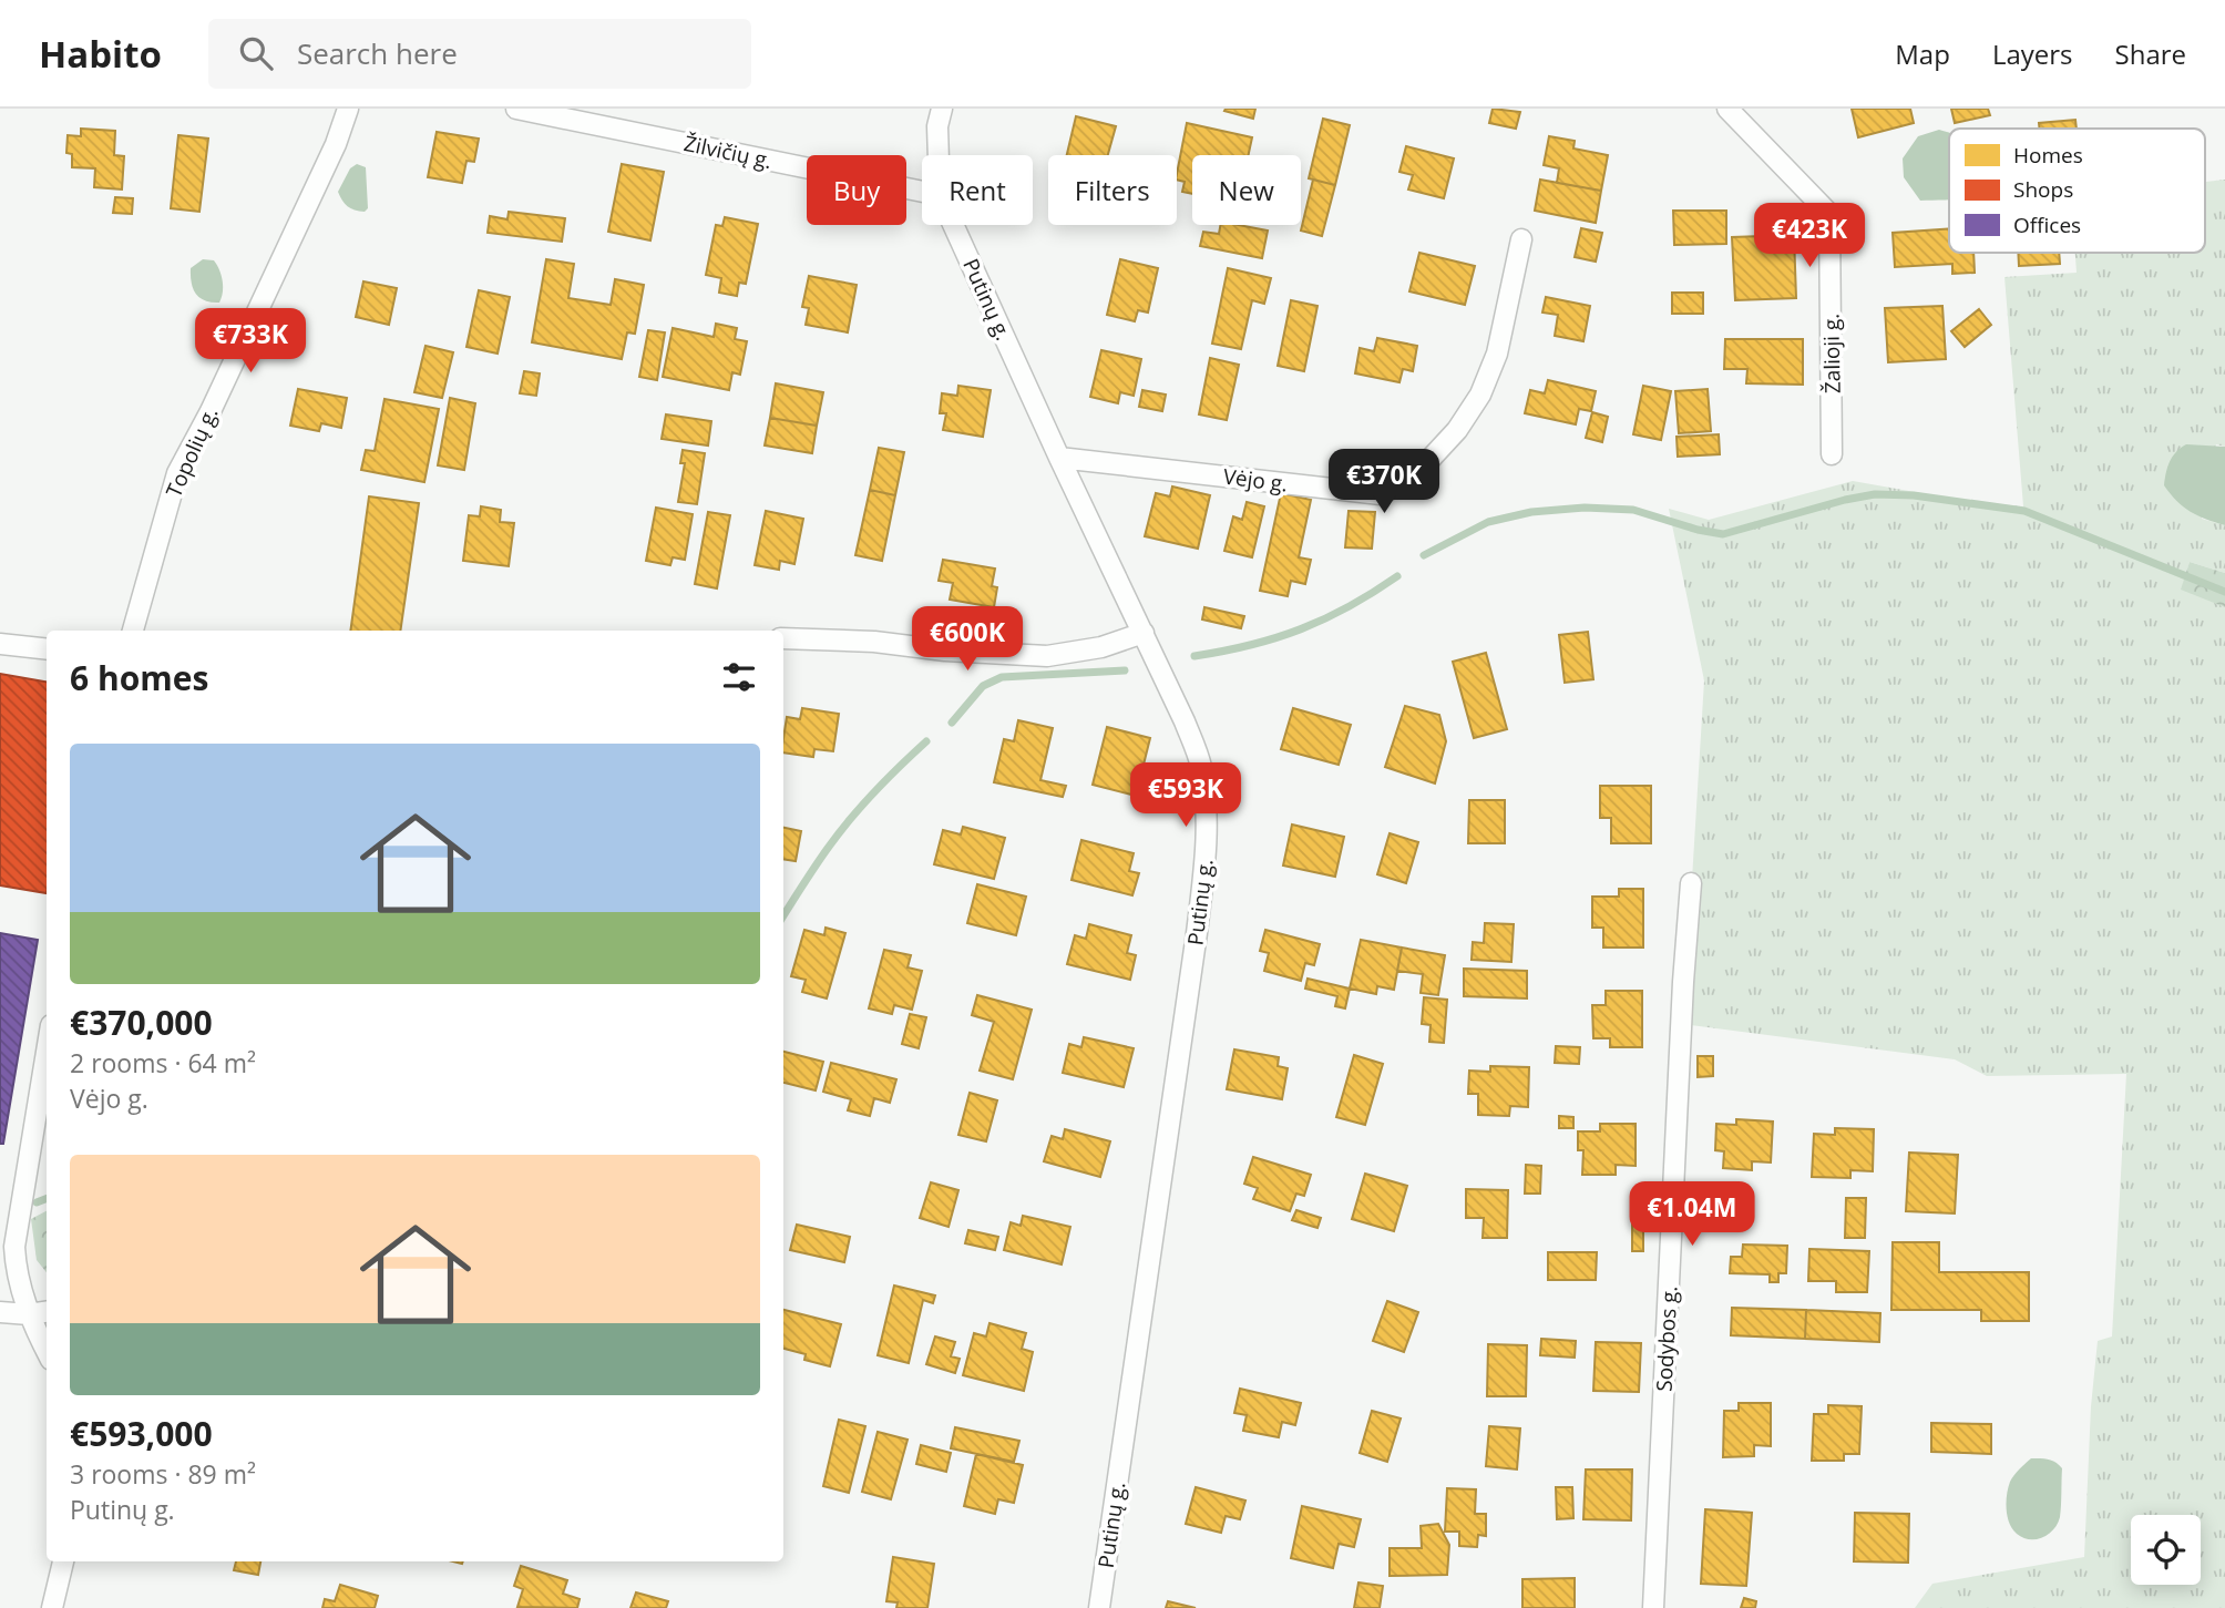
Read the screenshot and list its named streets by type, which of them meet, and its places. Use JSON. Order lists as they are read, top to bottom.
{
  "streets": {
    "street": [
      "Žilvičių g.",
      "Putinų g.",
      "Žalioji g.",
      "Topolių g.",
      "Vėjo g.",
      "Sodybos g."
    ]
  },
  "crossings": [
    ["Putinų g.", "Vėjo g."]
  ],
  "legend": ["Homes", "Shops", "Offices"],
  "page": {
    "header": "Habito",
    "search": "Search here",
    "nav": ["Map", "Layers", "Share"],
    "chip": [
      "Buy",
      "Rent",
      "Filters",
      "New"
    ],
    "price": [
      "€423K",
      "€733K",
      "€370K",
      "€600K",
      "€593K",
      "€1.04M"
    ],
    "heading": "6 homes",
    "list": [
      {
        "name": "€370,000",
        "note": "2 rooms · 64 m² · Vėjo g."
      },
      {
        "name": "€593,000",
        "note": "3 rooms · 89 m² · Putinų g."
      }
    ]
  }
}
